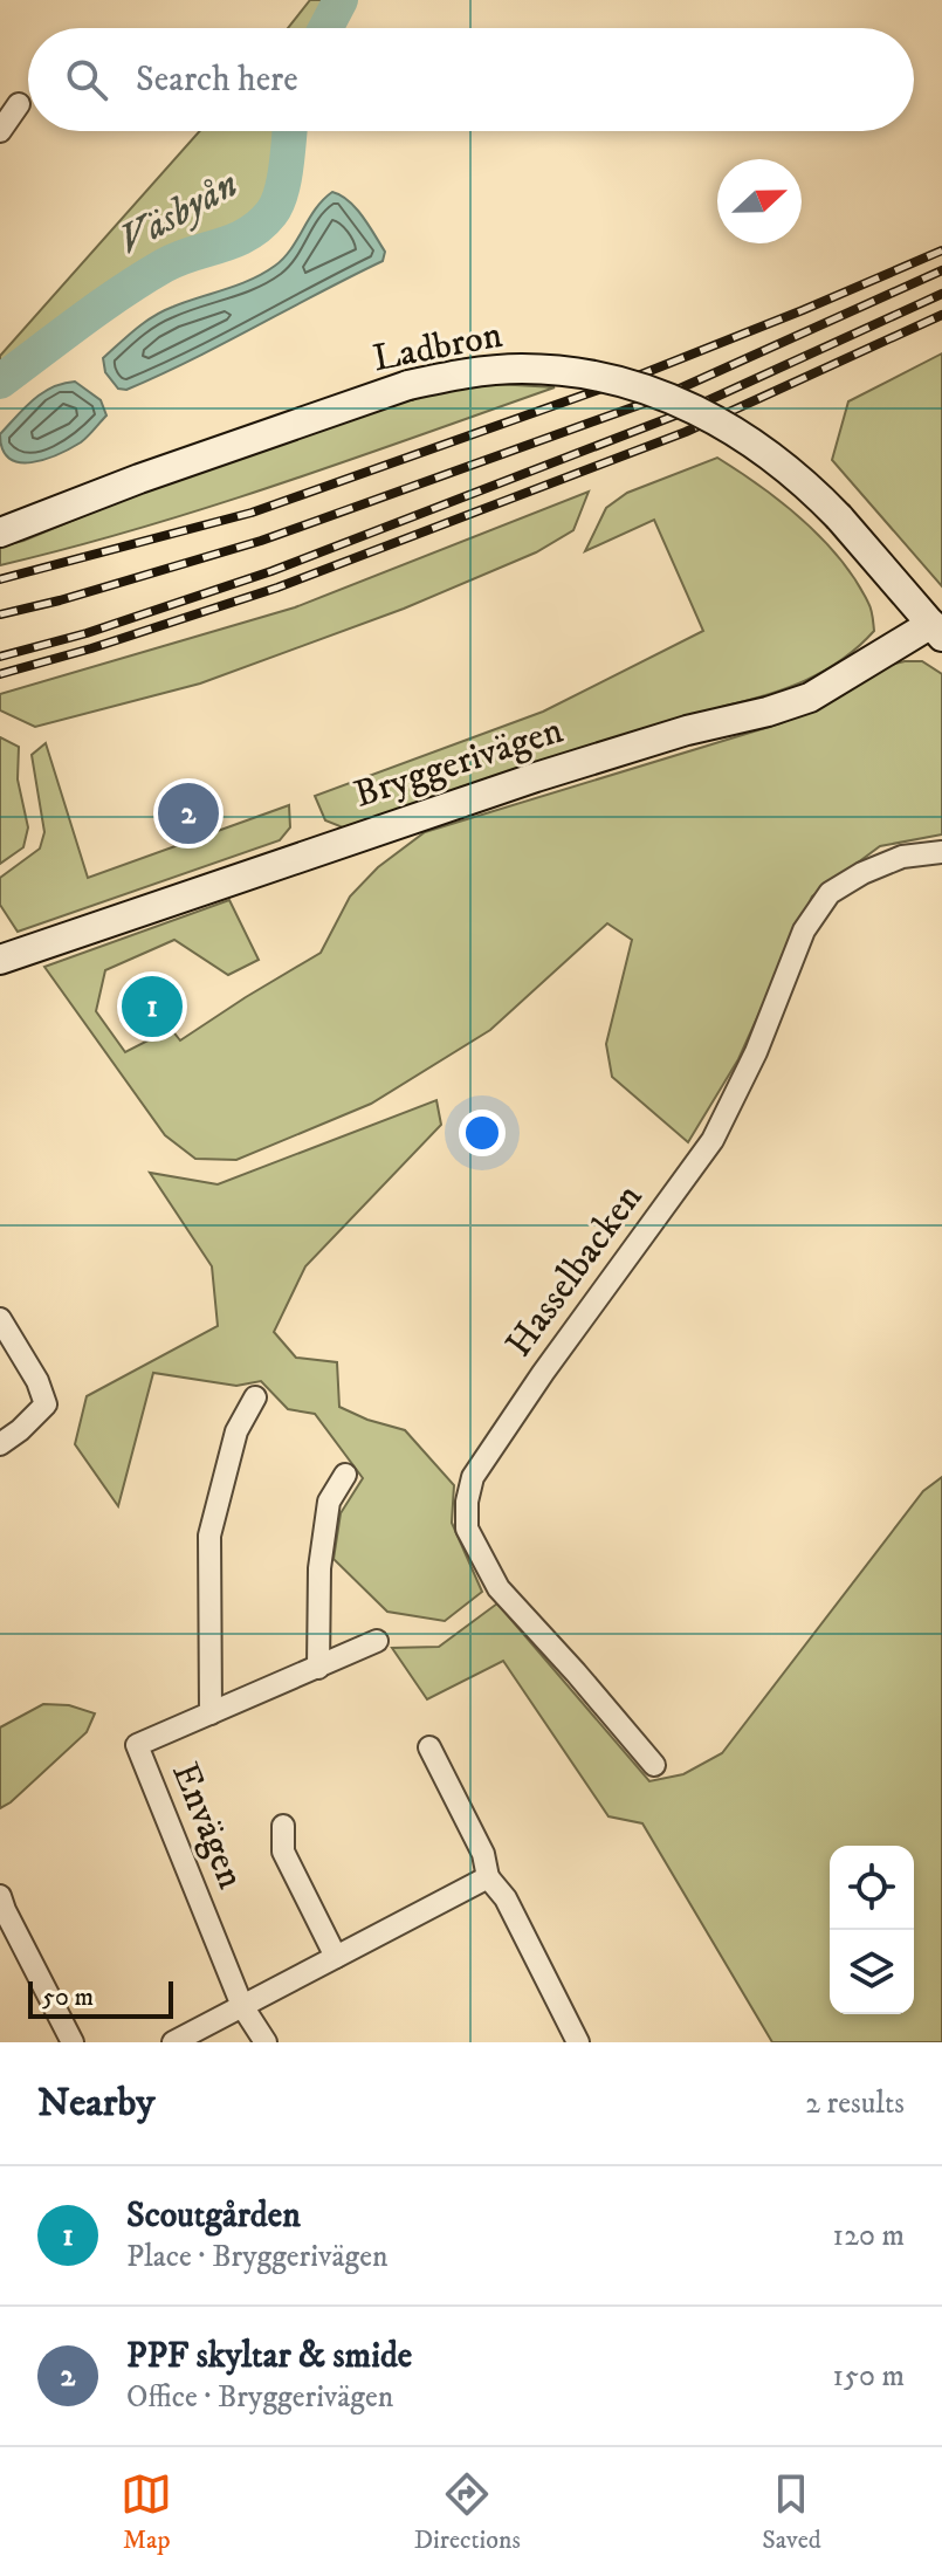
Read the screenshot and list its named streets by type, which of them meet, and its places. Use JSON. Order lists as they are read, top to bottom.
{
  "streets": {
    "street": [
      "Ladbron",
      "Bryggerivägen",
      "Hasselbacken",
      "Envägen"
    ]
  },
  "crossings": [
    ["Ladbron", "Bryggerivägen"]
  ],
  "water": ["Väsbyån"],
  "scale_bar": "50 m",
  "north": "right",
  "page": {
    "search": "Search here",
    "pins": ["2", "1"],
    "scale": "50 m",
    "heading": ["Nearby", "2 results"],
    "list": [
      {
        "mark": "1",
        "name": "Scoutgården",
        "note": "Place · Bryggerivägen",
        "value": "120 m"
      },
      {
        "mark": "2",
        "name": "PPF skyltar & smide",
        "note": "Office · Bryggerivägen",
        "value": "150 m"
      }
    ],
    "nav": ["Map", "Directions", "Saved"]
  }
}
